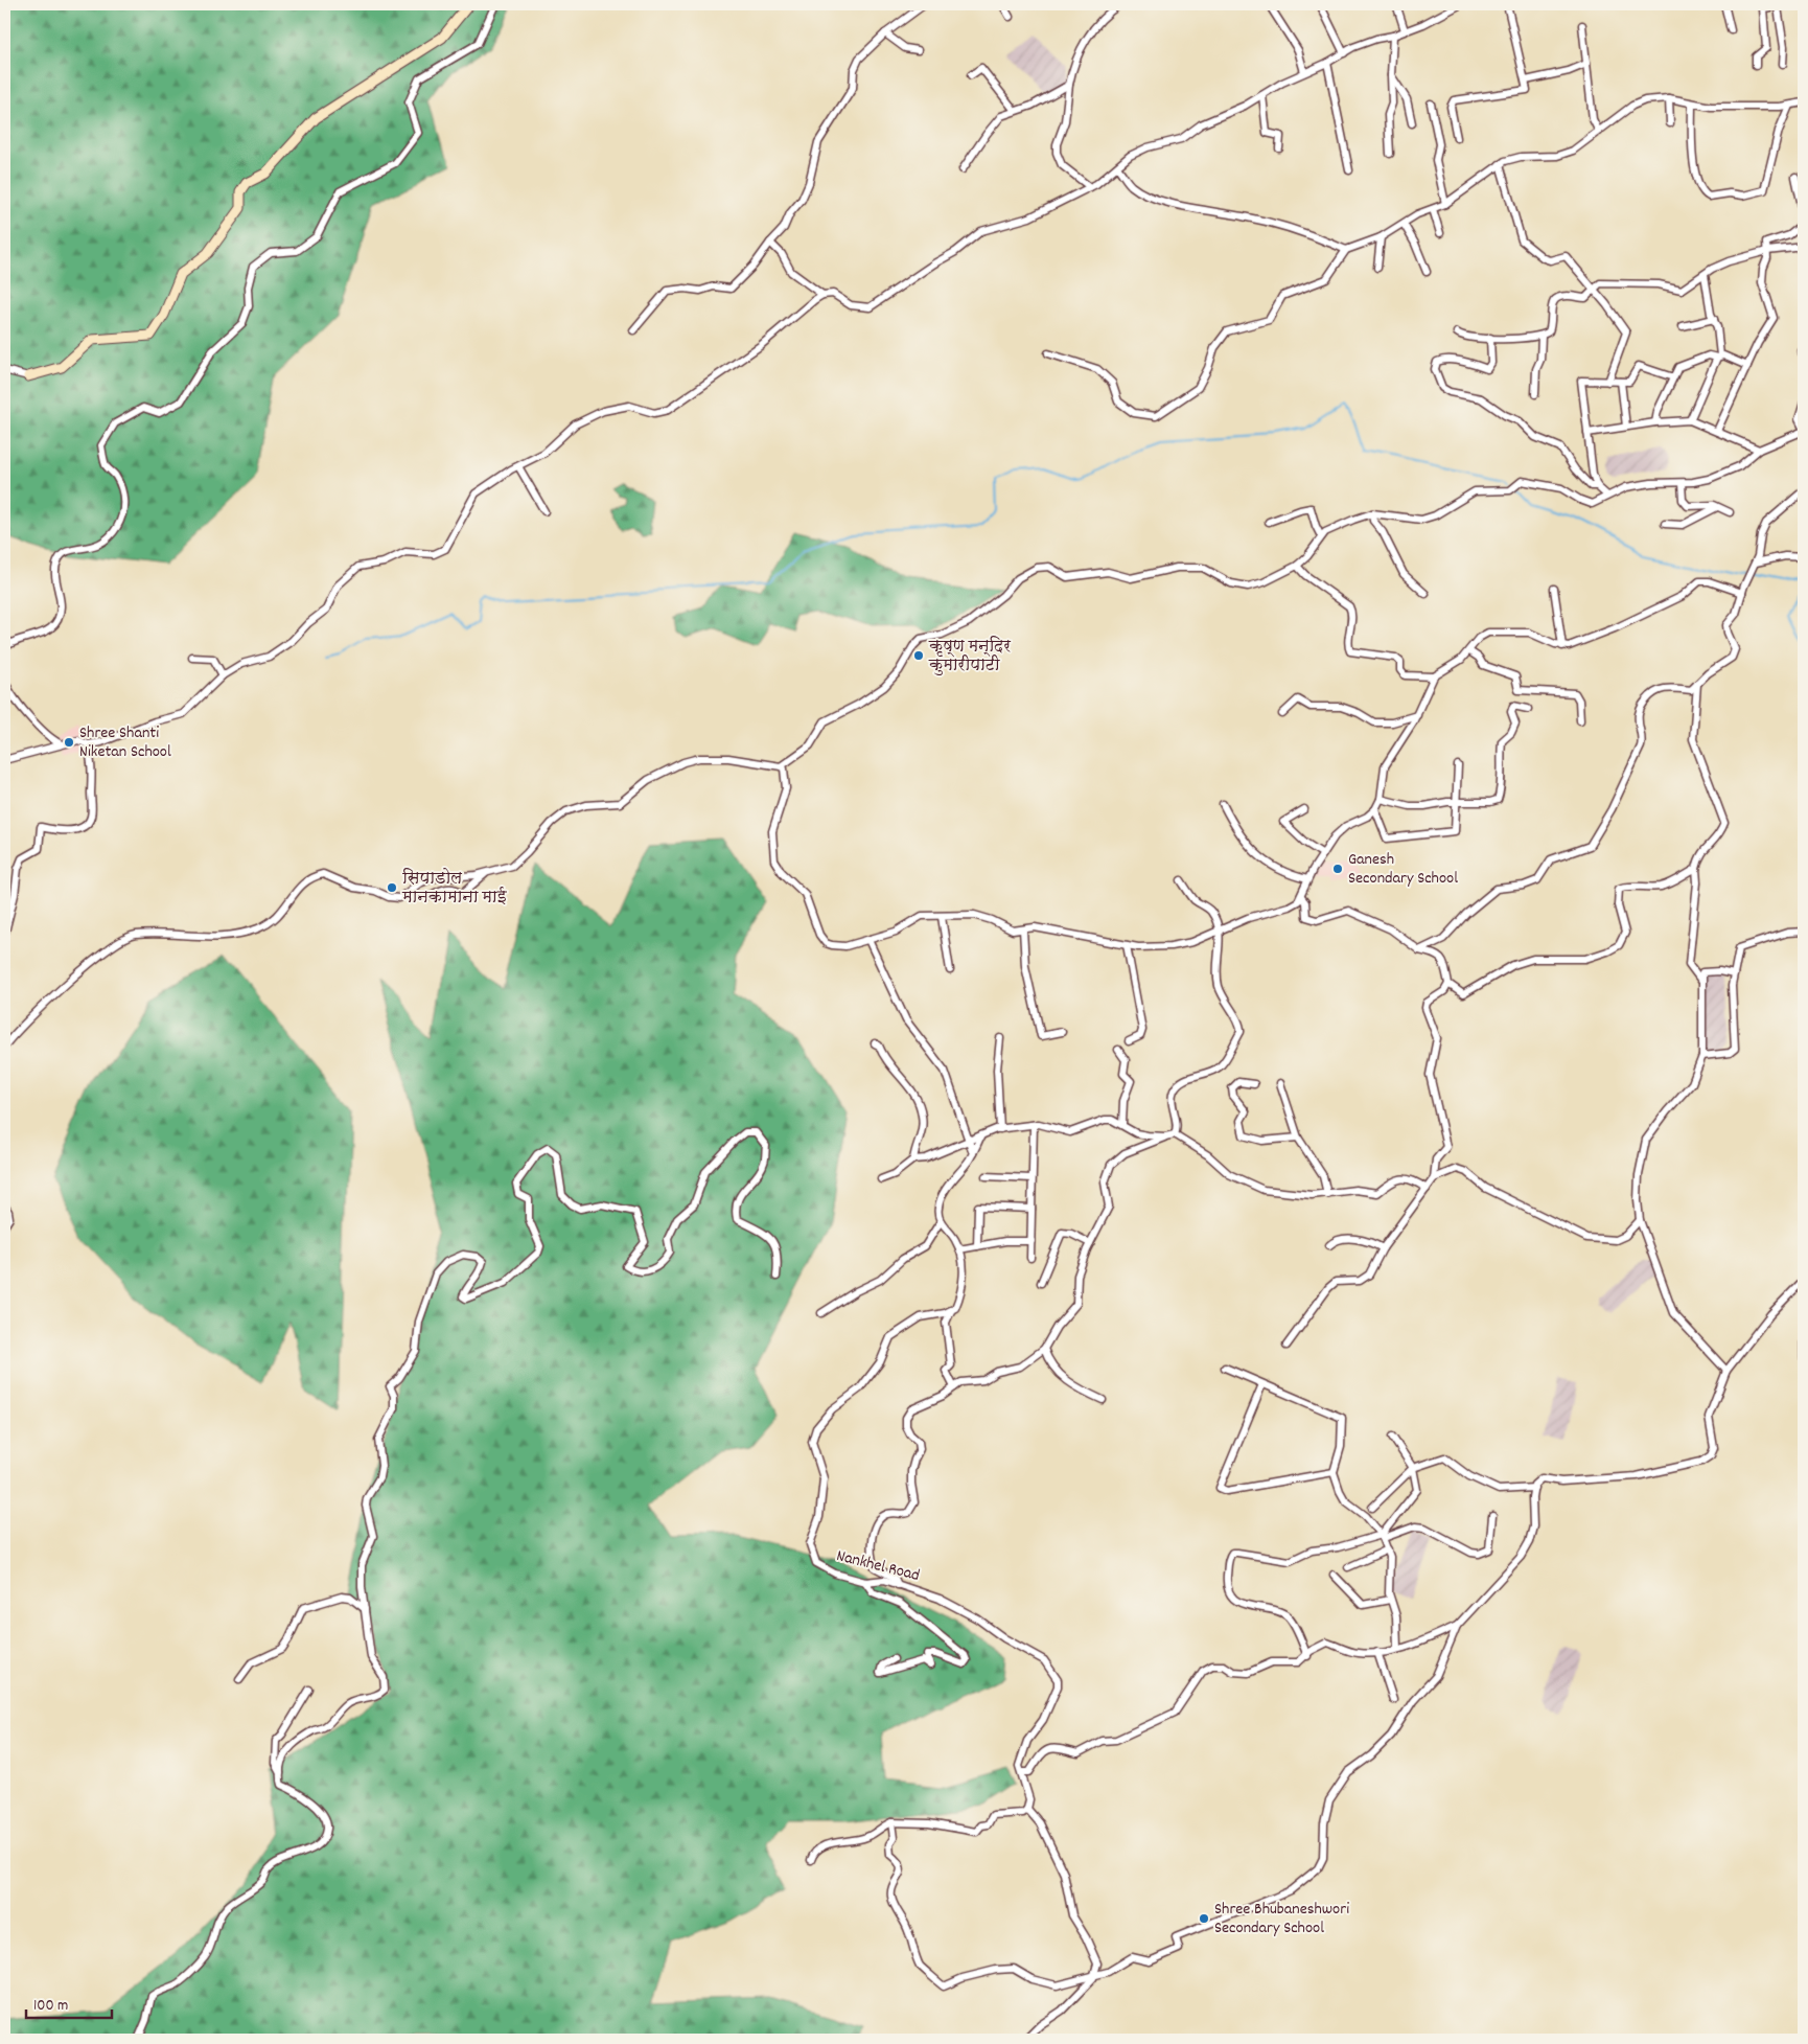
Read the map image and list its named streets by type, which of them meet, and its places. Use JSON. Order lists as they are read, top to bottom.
{
  "streets": {
    "street": ["Nankhel Road"]
  },
  "places": [
    "कृष्ण मन्दिर कुमारीपाटी",
    "Shree Shanti Niketan School",
    "Ganesh Secondary School",
    "सिपाडोल मानकामाना माई",
    "Shree Bhubaneshwori Secondary School"
  ],
  "scale_bar": "100 m"
}
